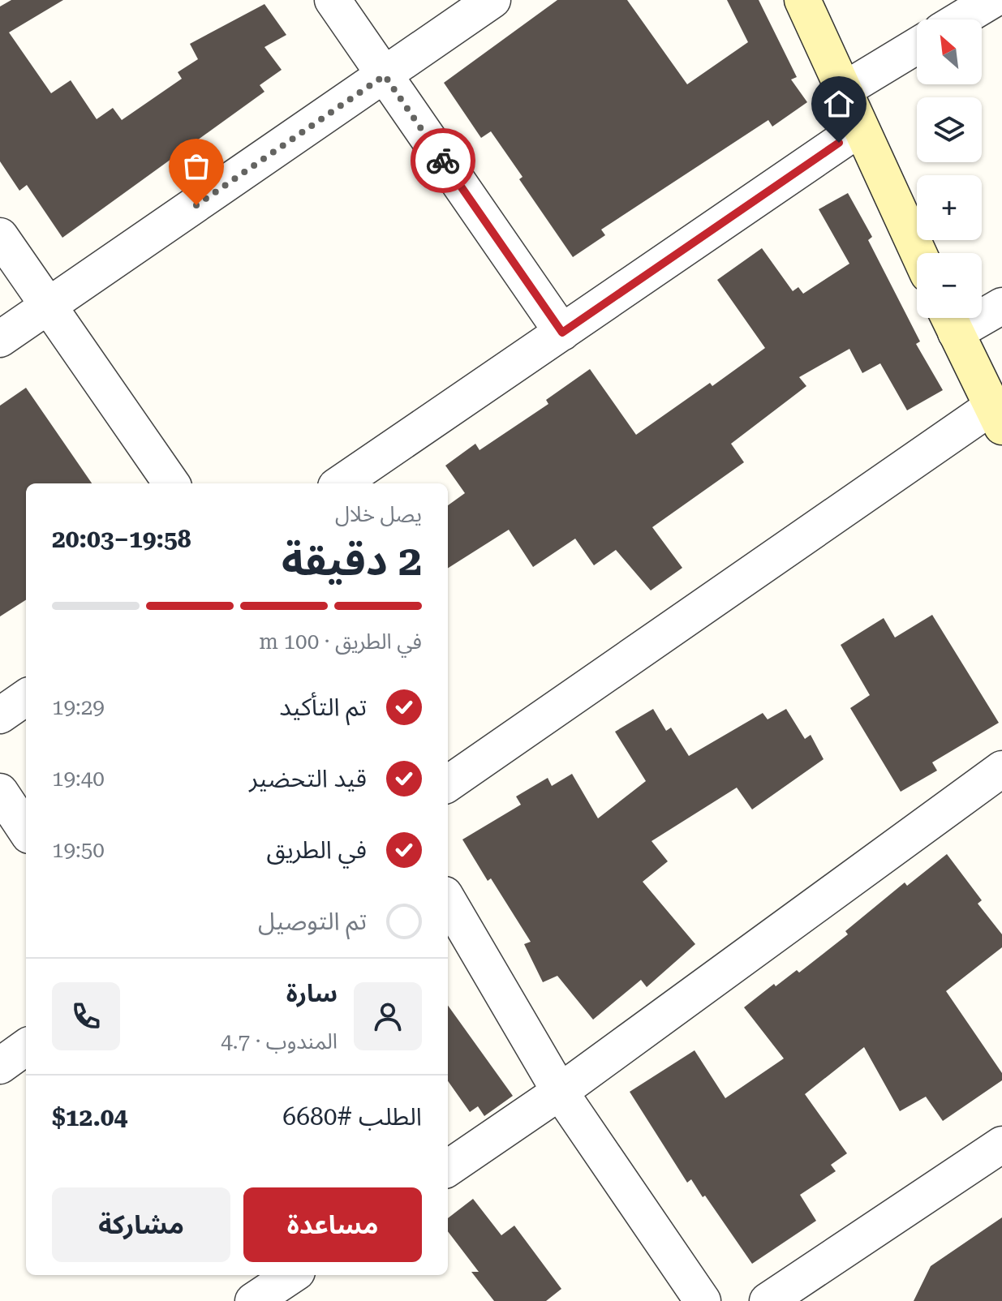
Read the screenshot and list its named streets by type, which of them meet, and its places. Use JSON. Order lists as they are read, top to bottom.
{
  "north": "top left",
  "page": {
    "map_buttons": ["+", "−"],
    "heading": ["2 دقيقة", "يصل خلال", "19:58–20:03"],
    "panel": [
      "سارة",
      "المندوب · 4.7",
      "الطلب #6680",
      "$12.04"
    ],
    "bar": "في الطريق · 100 m",
    "list": [
      ["تم التأكيد", "19:29"],
      ["قيد التحضير", "19:40"],
      ["في الطريق", "19:50"],
      "تم التوصيل"
    ],
    "buttons": ["مساعدة", "مشاركة"]
  }
}
